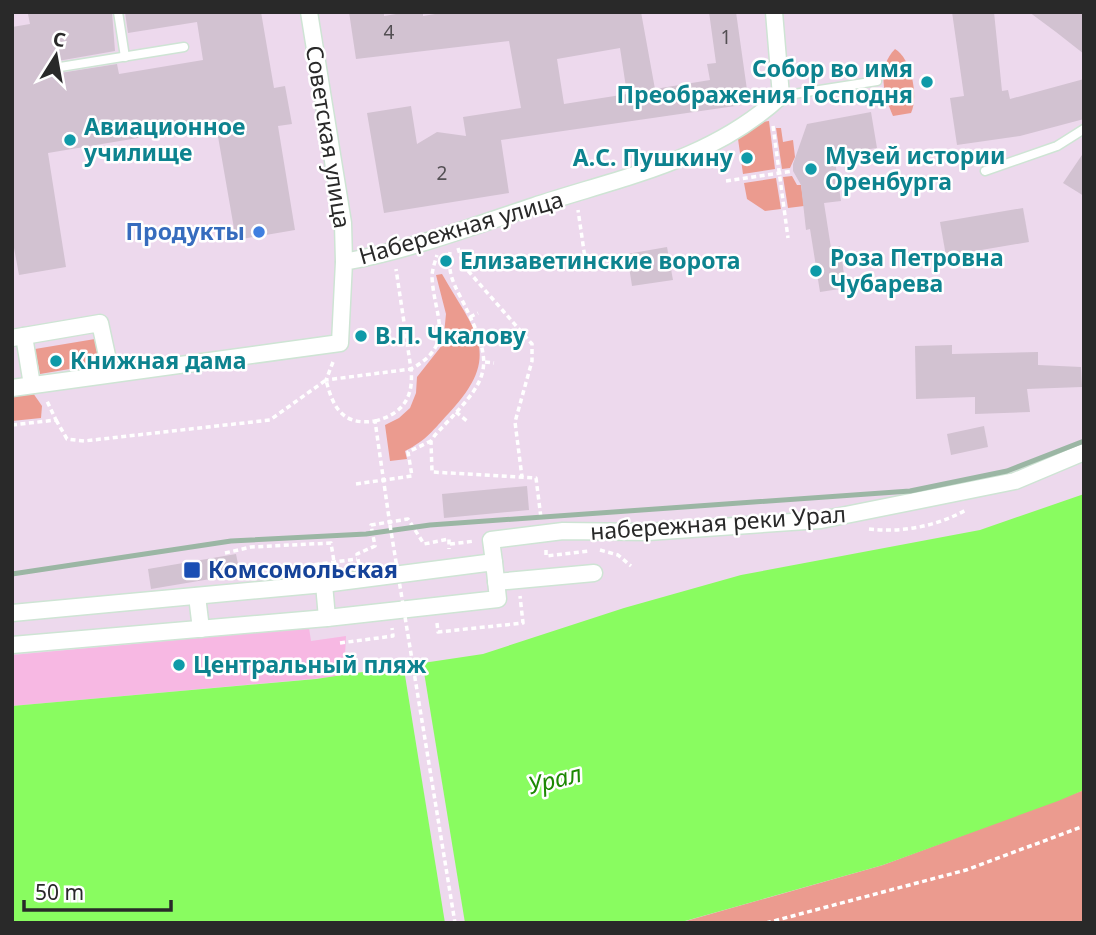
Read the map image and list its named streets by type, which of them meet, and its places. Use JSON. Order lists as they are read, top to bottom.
{
  "streets": {
    "street": ["Советская улица", "Набережная улица", "набережная реки Урал"]
  },
  "crossings": [
    ["Советская улица", "Набережная улица"]
  ],
  "water": ["Урал"],
  "places": {
    "other": [
      "Собор во имя Преображения Господня",
      "Авиационное училище",
      "А.С. Пушкину",
      "Музей истории Оренбурга",
      "Продукты",
      "Елизаветинские ворота",
      "Роза Петровна Чубарева",
      "В.П. Чкалову",
      "Книжная дама",
      "Центральный пляж"
    ],
    "transit": ["Комсомольская"]
  },
  "house_numbers": ["4", "1", "2"],
  "scale_bar": "50 m",
  "north": "top"
}
